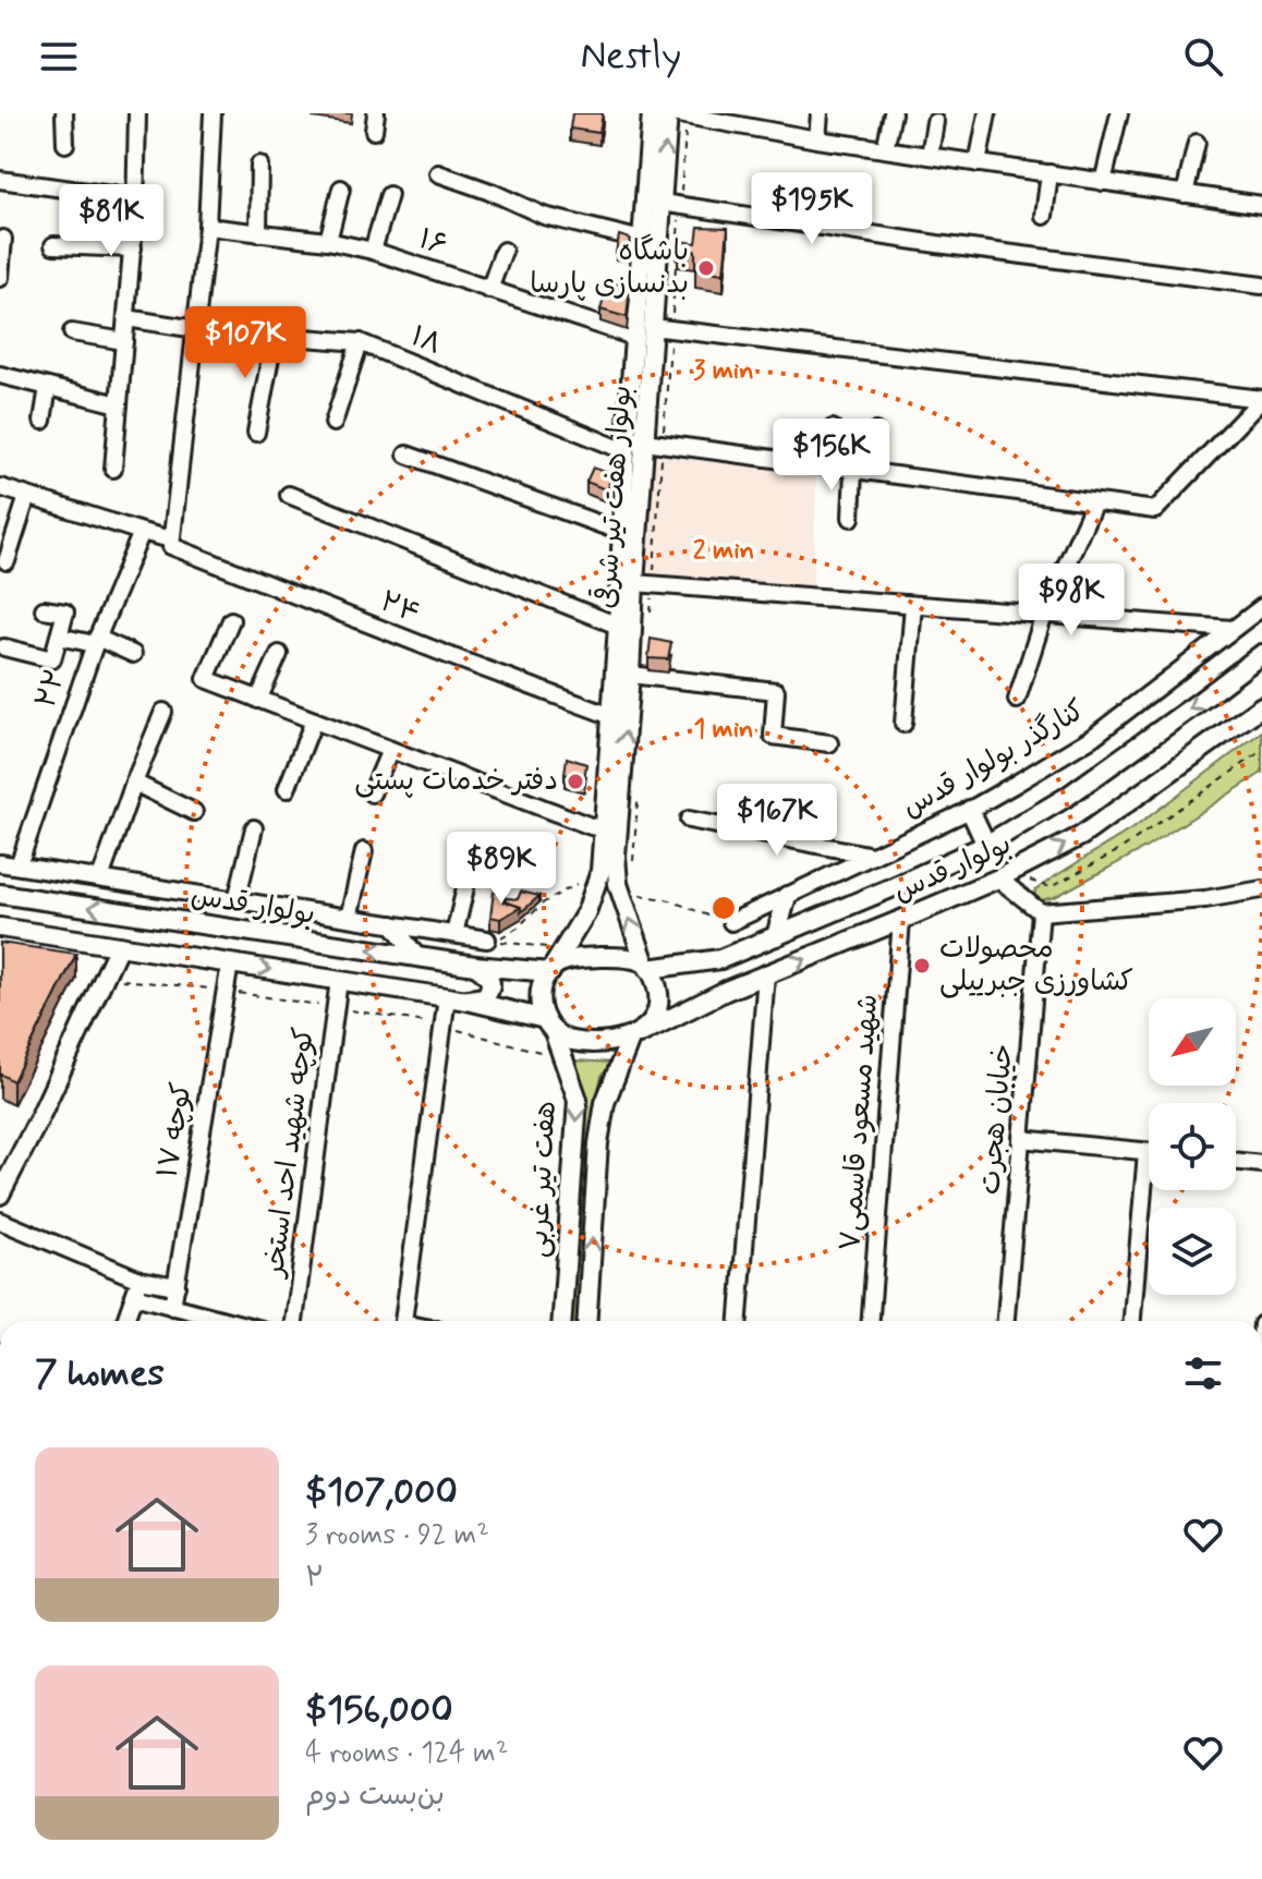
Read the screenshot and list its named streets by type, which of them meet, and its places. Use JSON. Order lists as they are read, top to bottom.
{
  "streets": {
    "main road": ["بولوار هفت تیر شرقی", "بولوار قدس", "هفت تیر غربی"],
    "street": [
      "۱۶",
      "۱۸",
      "۲۴",
      "۲۲",
      "کنارگذر بولوار قدس",
      "خیابان هجرت",
      "شهید مسعود قاسمی۷",
      "کوچه ۱۷",
      "کوچه شهید احد استخر"
    ]
  },
  "crossings": [
    ["۱۶", "بولوار هفت تیر شرقی"],
    ["۱۸", "بولوار هفت تیر شرقی"],
    ["بولوار هفت تیر شرقی", "۲۴"],
    ["بولوار هفت تیر شرقی", "بولوار قدس"],
    ["بولوار هفت تیر شرقی", "هفت تیر غربی"],
    ["۲۴", "۲۲"],
    ["بولوار قدس", "شهید مسعود قاسمی۷"],
    ["بولوار قدس", "هفت تیر غربی"]
  ],
  "places": ["باشگاه بدنسازی پارسا", "دفتر خدمات پستی", "محصولات کشاورزی جبرییلی"],
  "north": "bottom left",
  "page": {
    "header": "Nestly",
    "price": [
      "$195K",
      "$81K",
      "$107K",
      "$156K",
      "$98K",
      "$167K",
      "$89K"
    ],
    "heading": "7 homes",
    "list": [
      {
        "name": "$107,000",
        "note": "3 rooms · 92 m² · ۲"
      },
      {
        "name": "$156,000",
        "note": "4 rooms · 124 m² · بن‌بست دوم"
      }
    ]
  },
  "rings": ["3 min", "2 min", "1 min"]
}
